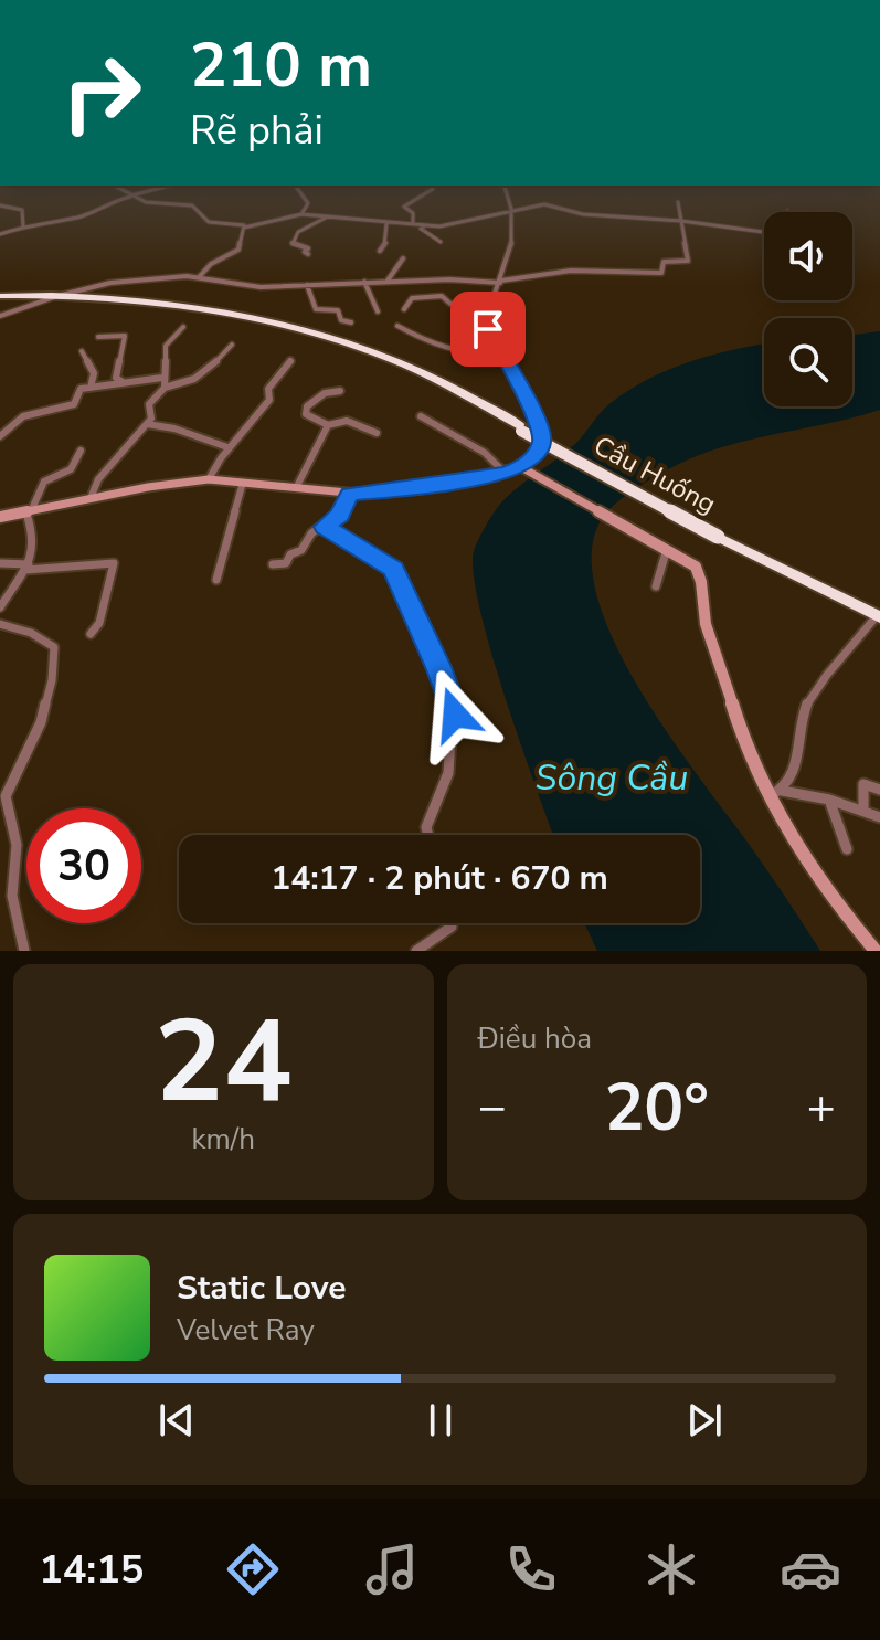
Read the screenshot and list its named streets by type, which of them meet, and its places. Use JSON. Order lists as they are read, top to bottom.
{
  "streets": {
    "highway": ["Cầu Huống"]
  },
  "water": ["Sông Cầu"],
  "page": {
    "turn": ["210 m", "Rẽ phải"],
    "limit": "30",
    "trip": "14:17 · 2 phút · 670 m",
    "tile": [
      ["24", "km/h"],
      "Điều hòa"
    ],
    "heat": ["−", "20°", "+"],
    "song": ["Static Love", "Velvet Ray"],
    "tabs": "14:15"
  }
}
